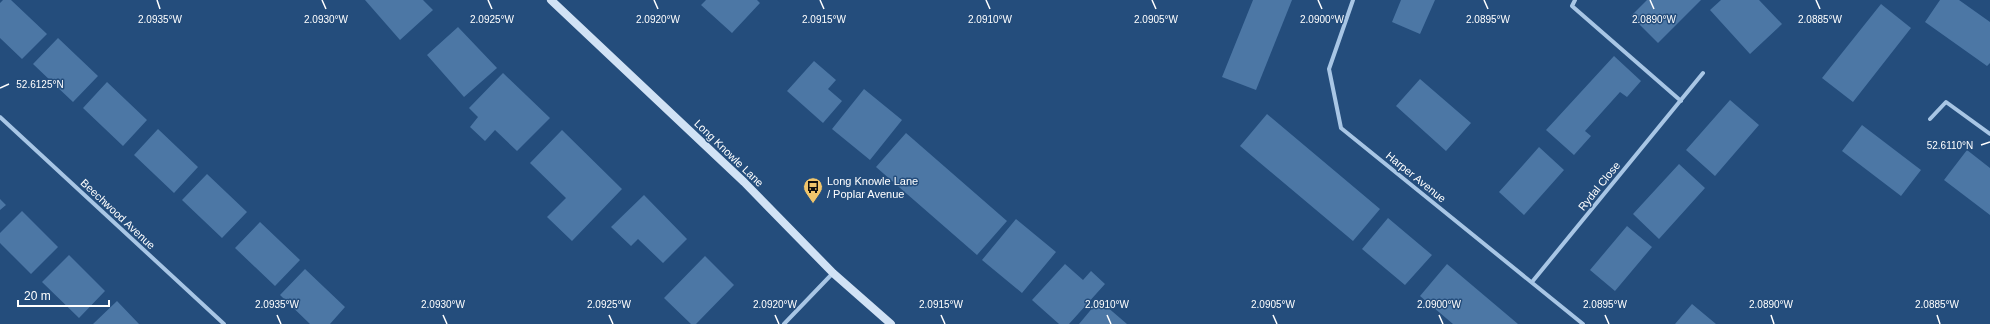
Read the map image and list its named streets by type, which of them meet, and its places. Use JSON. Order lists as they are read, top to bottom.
{
  "streets": {
    "main road": ["Long Knowle Lane"],
    "street": ["Harper Avenue", "Rydal Close", "Beechwood Avenue"]
  },
  "crossings": [
    ["Harper Avenue", "Rydal Close"]
  ],
  "places": {
    "bus stop": ["Long Knowle Lane / Poplar Avenue"]
  },
  "scale_bar": "20 m",
  "coordinates": [
    "2.0915°W",
    "2.0905°W",
    "2.0900°W",
    "2.0885°W",
    "2.0935°W",
    "2.0930°W",
    "2.0925°W",
    "2.0920°W",
    "2.0910°W",
    "2.0895°W",
    "2.0890°W",
    "52.6125°N",
    "52.6110°N"
  ]
}
